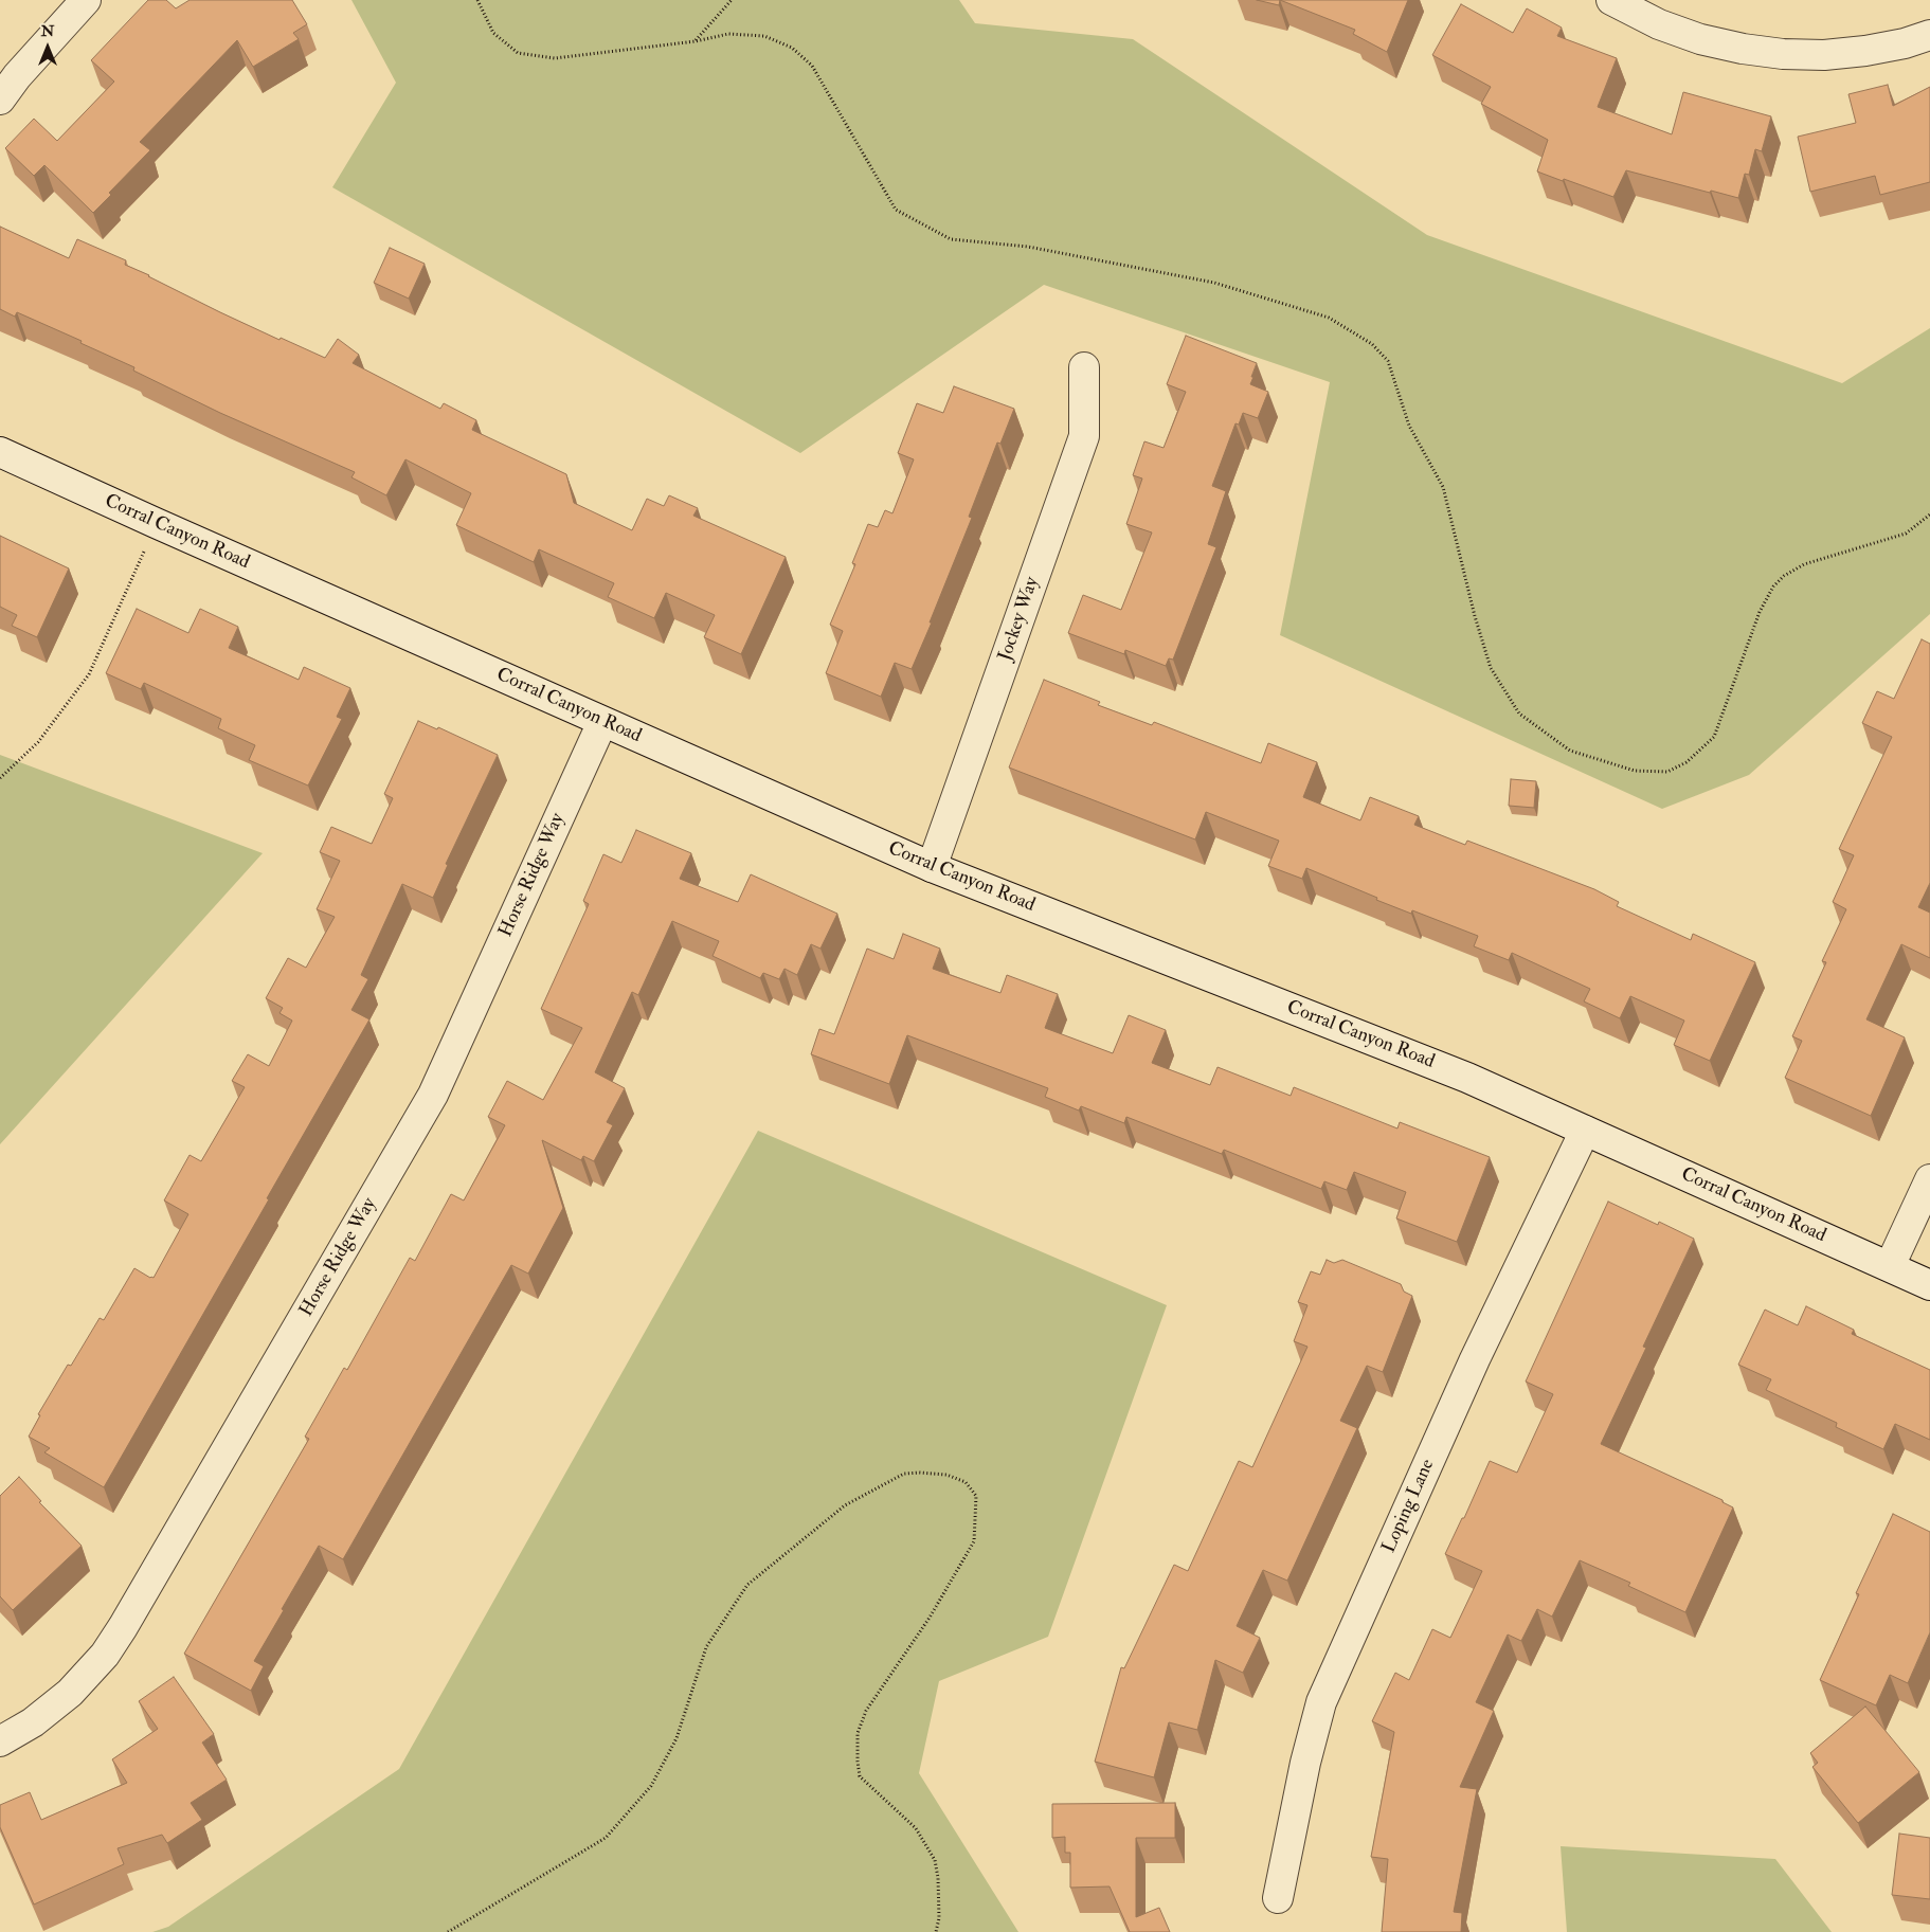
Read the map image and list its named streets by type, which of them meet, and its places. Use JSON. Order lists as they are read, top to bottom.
{
  "streets": {
    "street": [
      "Corral Canyon Road",
      "Jockey Way",
      "Horse Ridge Way",
      "Loping Lane"
    ]
  },
  "crossings": [
    ["Corral Canyon Road", "Jockey Way"],
    ["Corral Canyon Road", "Horse Ridge Way"],
    ["Corral Canyon Road", "Loping Lane"]
  ],
  "north": "top"
}
